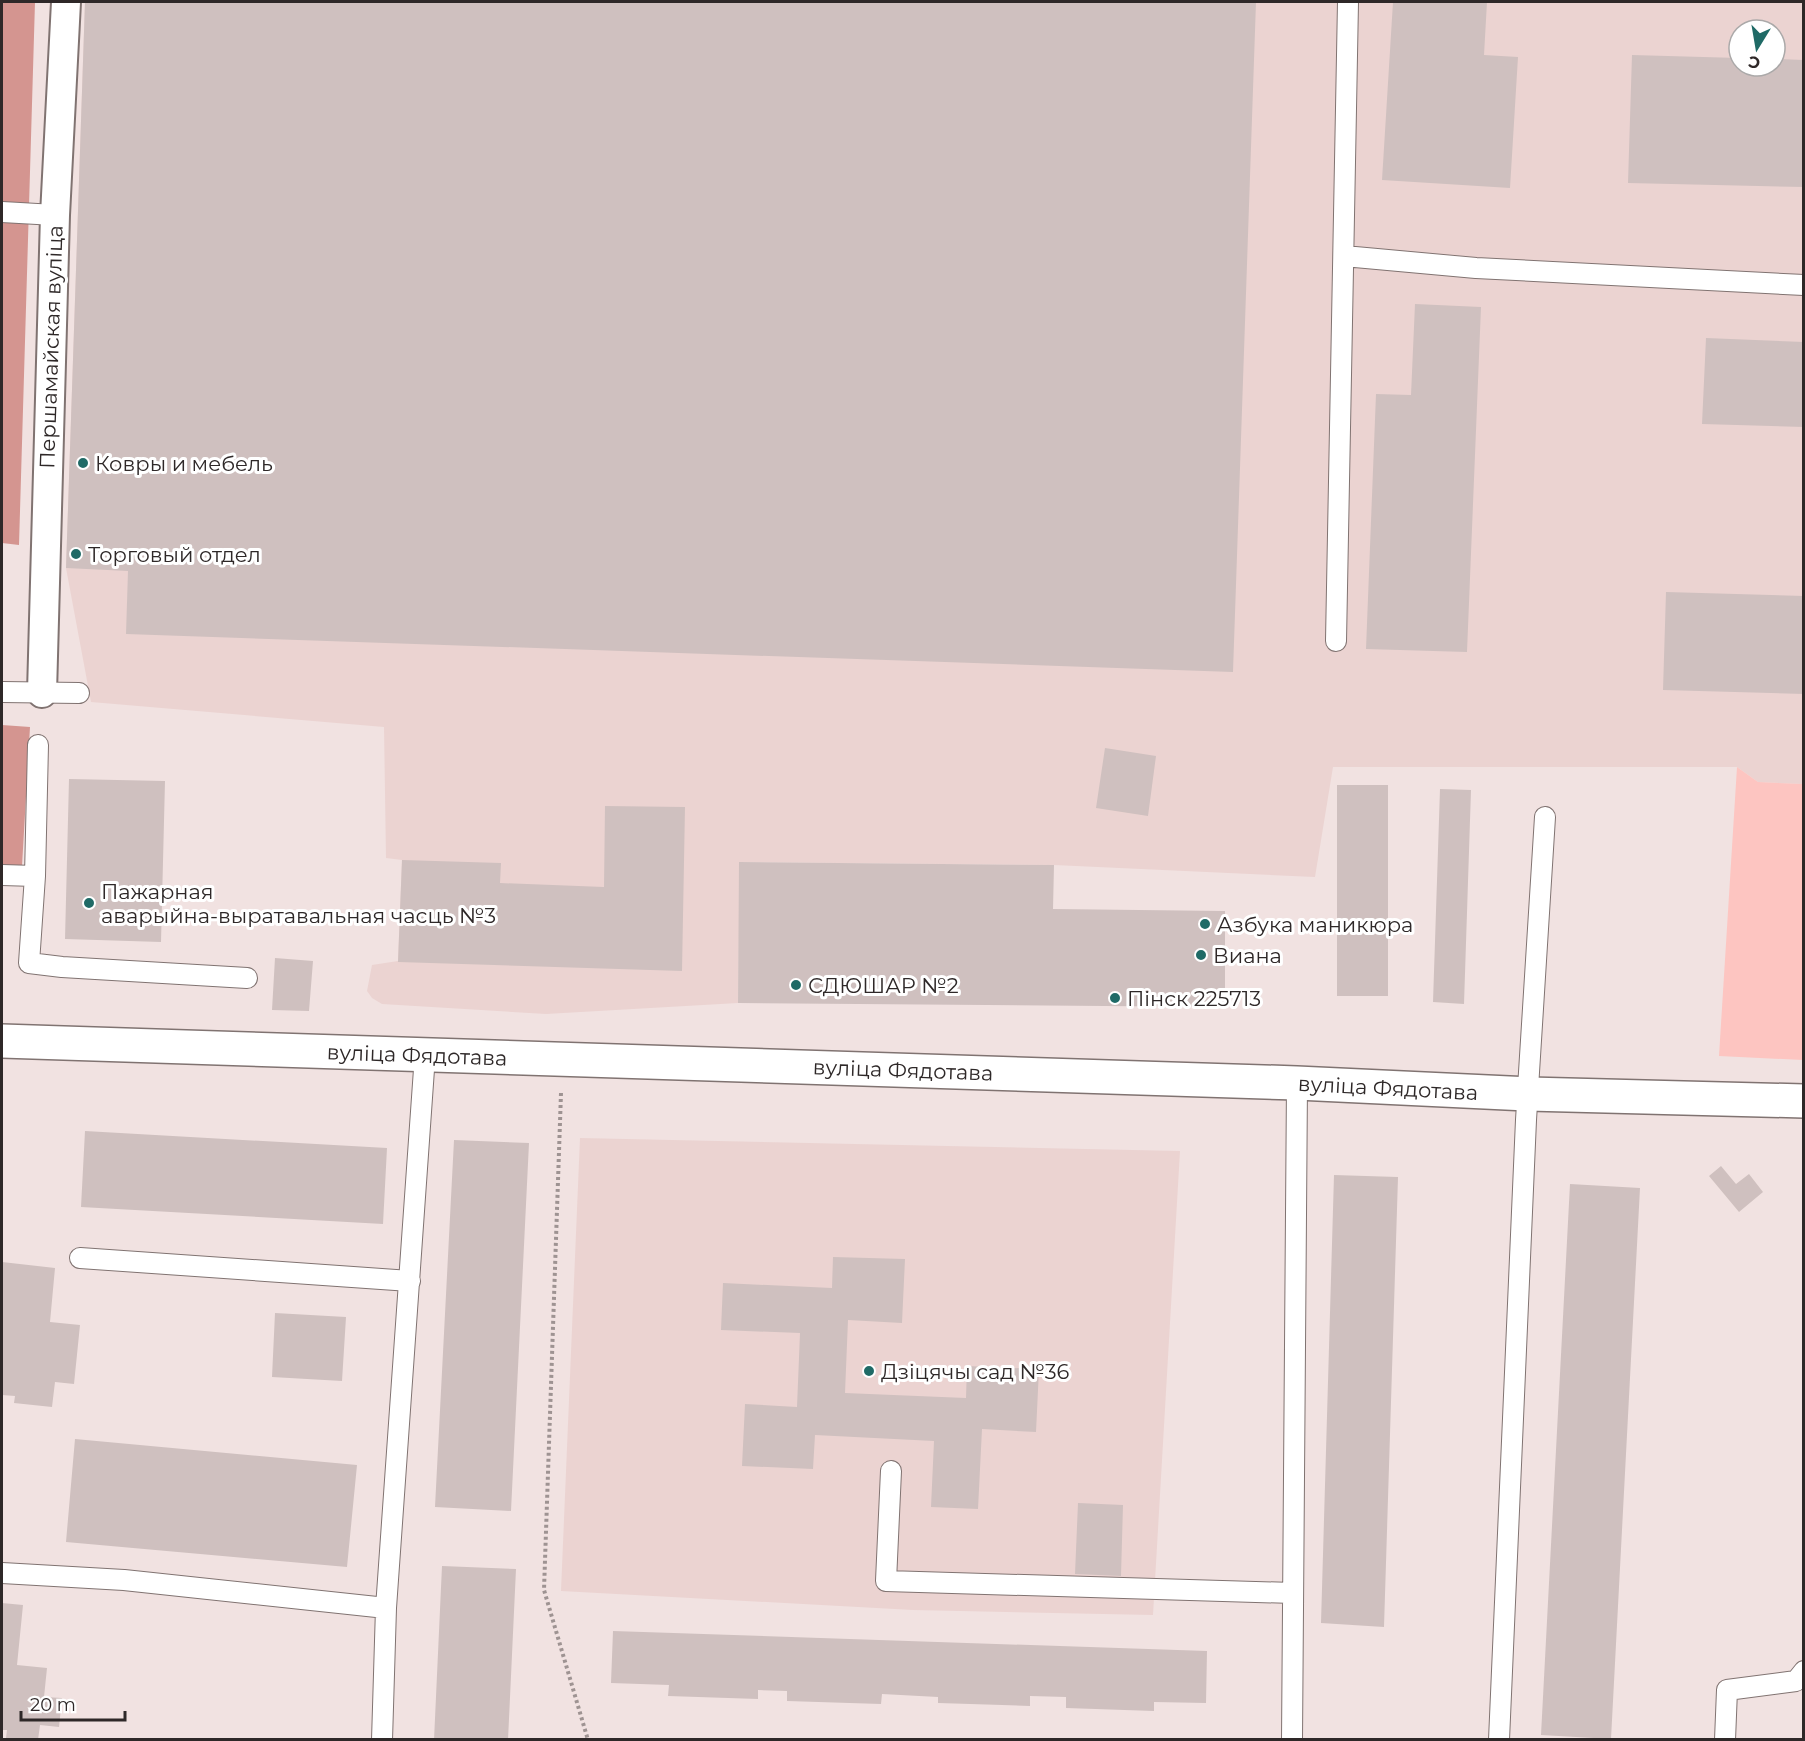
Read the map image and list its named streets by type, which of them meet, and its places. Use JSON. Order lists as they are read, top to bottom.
{
  "streets": {
    "street": ["Першамайская вуліца", "вуліца Фядотава"]
  },
  "places": [
    "Ковры и мебель",
    "Торговый отдел",
    "Пажарная аварыйна-выратавальная часць №3",
    "Азбука маникюра",
    "Виана",
    "СДЮШАР №2",
    "Пінск 225713",
    "Дзіцячы сад №36"
  ],
  "scale_bar": "20 m",
  "north": "bottom"
}
